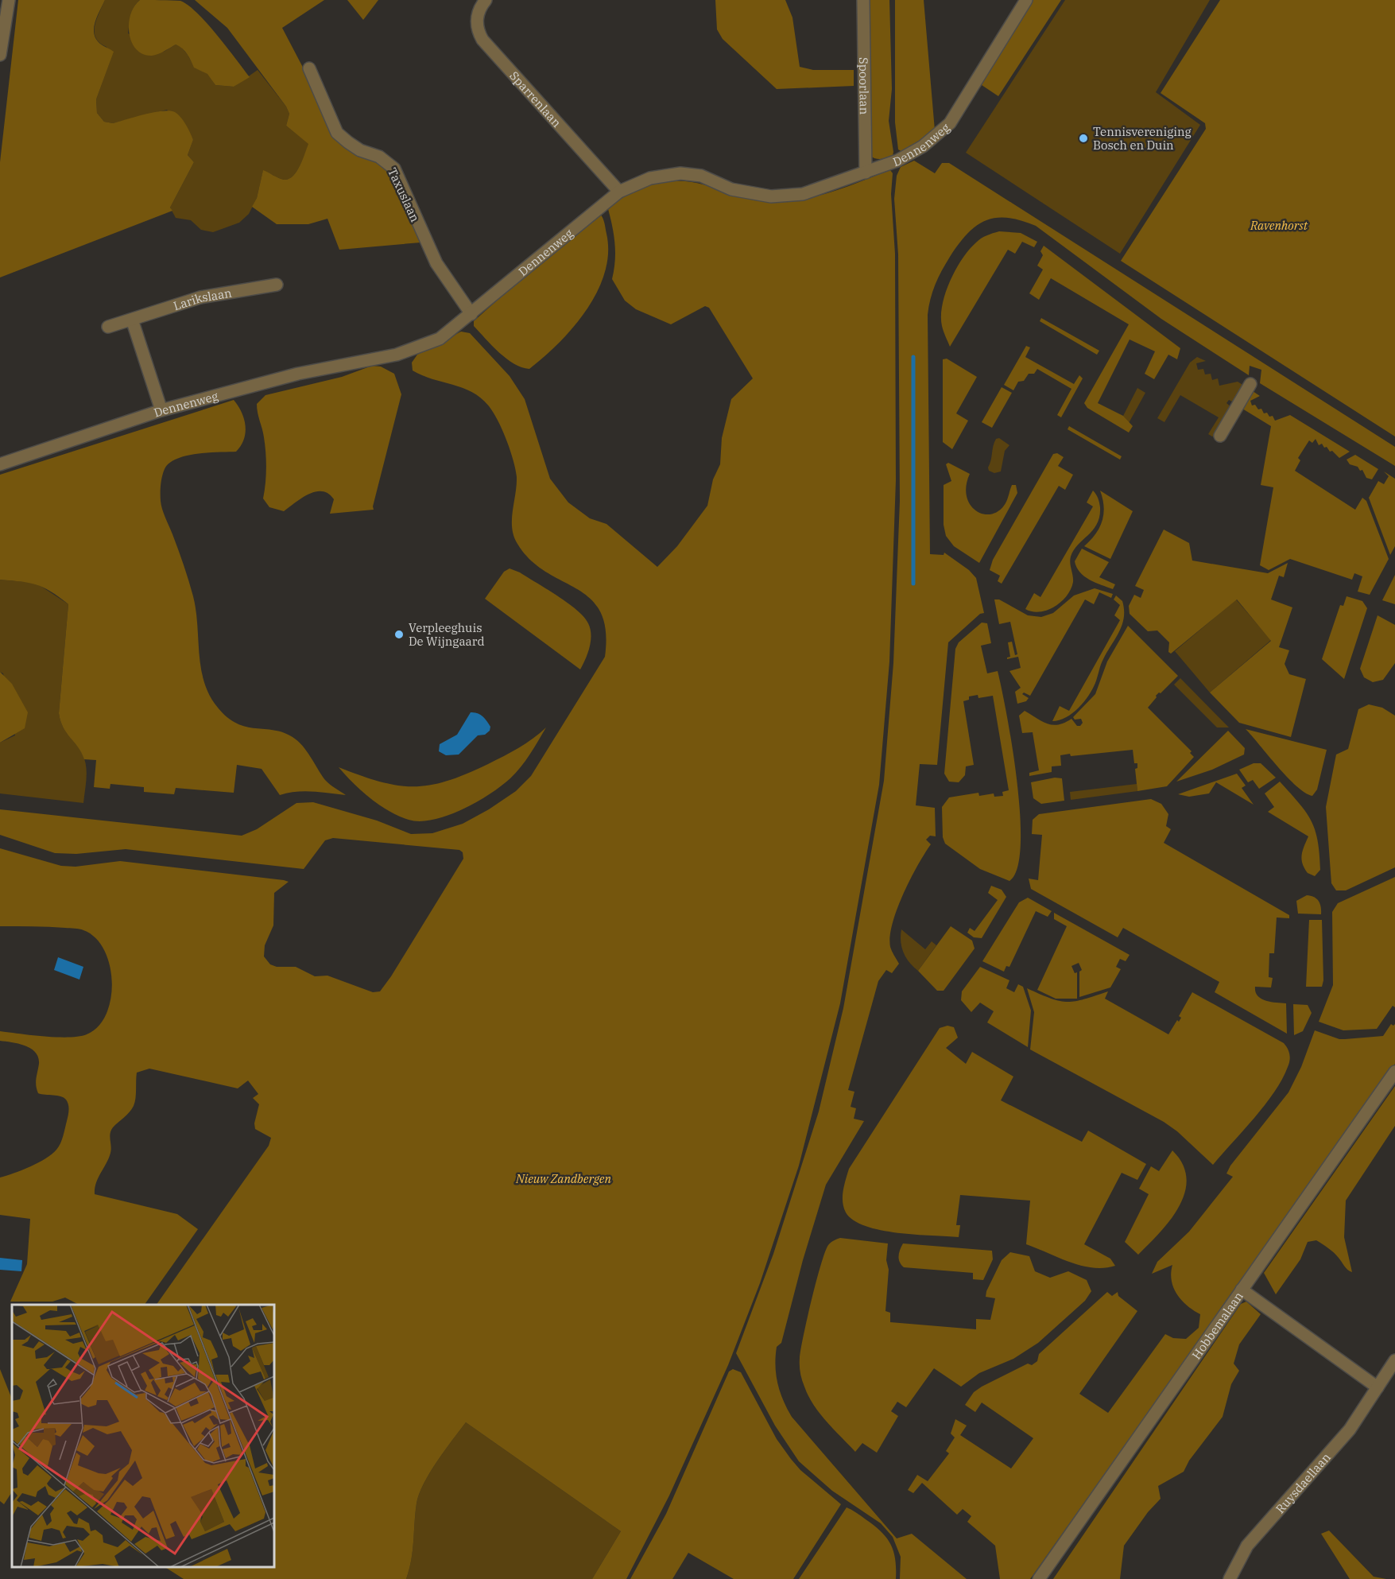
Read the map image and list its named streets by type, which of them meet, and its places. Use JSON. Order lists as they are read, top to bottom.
{
  "streets": {
    "street": [
      "Spoorlaan",
      "Sparrenlaan",
      "Dennenweg",
      "Taxuslaan",
      "Larikslaan",
      "Hobbemalaan",
      "Ruysdaellaan"
    ]
  },
  "crossings": [
    ["Spoorlaan", "Dennenweg"],
    ["Sparrenlaan", "Dennenweg"],
    ["Dennenweg", "Taxuslaan"]
  ],
  "parks": ["Ravenhorst", "Nieuw Zandbergen"],
  "places": ["Tennisvereniging Bosch en Duin", "Verpleeghuis De Wijngaard"]
}
